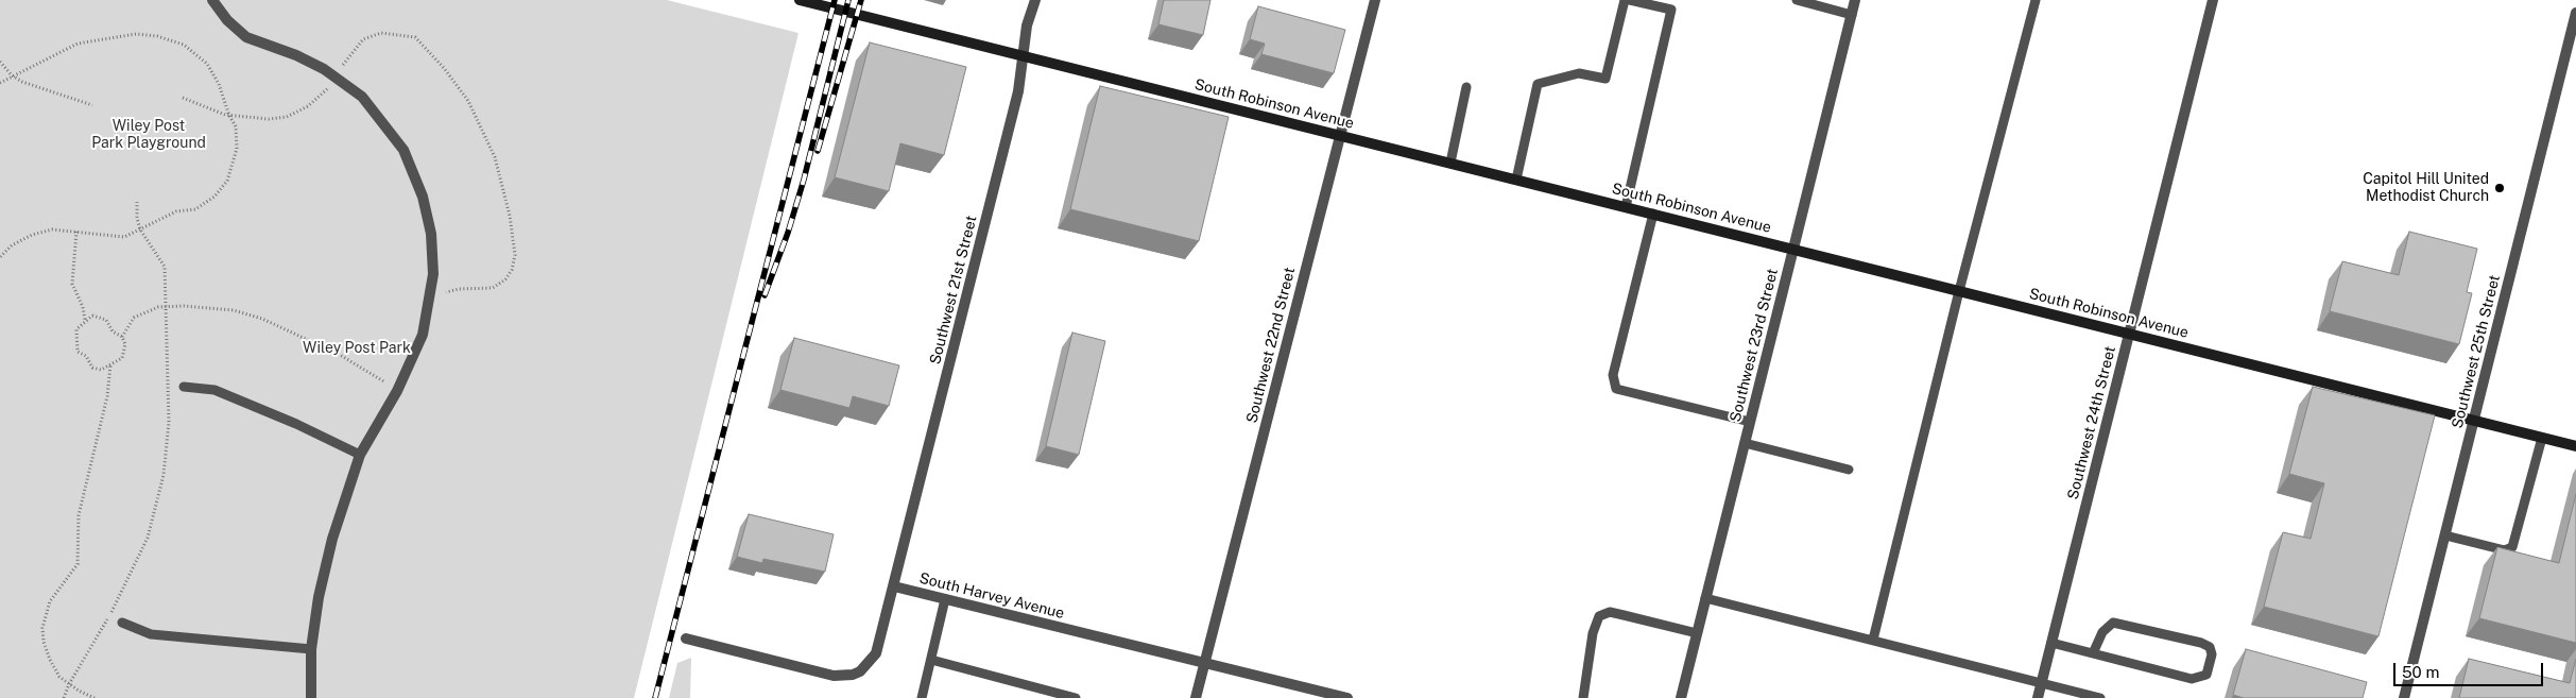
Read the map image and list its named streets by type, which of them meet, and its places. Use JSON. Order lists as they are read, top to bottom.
{
  "streets": {
    "main road": ["South Robinson Avenue"],
    "street": [
      "Southwest 21st Street",
      "Southwest 22nd Street",
      "Southwest 23rd Street",
      "Southwest 25th Street",
      "Southwest 24th Street",
      "South Harvey Avenue"
    ]
  },
  "crossings": [
    ["South Robinson Avenue", "Southwest 21st Street"],
    ["South Robinson Avenue", "Southwest 22nd Street"],
    ["South Robinson Avenue", "Southwest 23rd Street"],
    ["South Robinson Avenue", "Southwest 25th Street"],
    ["South Robinson Avenue", "Southwest 24th Street"],
    ["Southwest 21st Street", "South Harvey Avenue"],
    ["Southwest 22nd Street", "South Harvey Avenue"]
  ],
  "parks": ["Wiley Post Park Playground", "Wiley Post Park"],
  "places": ["Capitol Hill United Methodist Church"],
  "scale_bar": "50 m"
}
